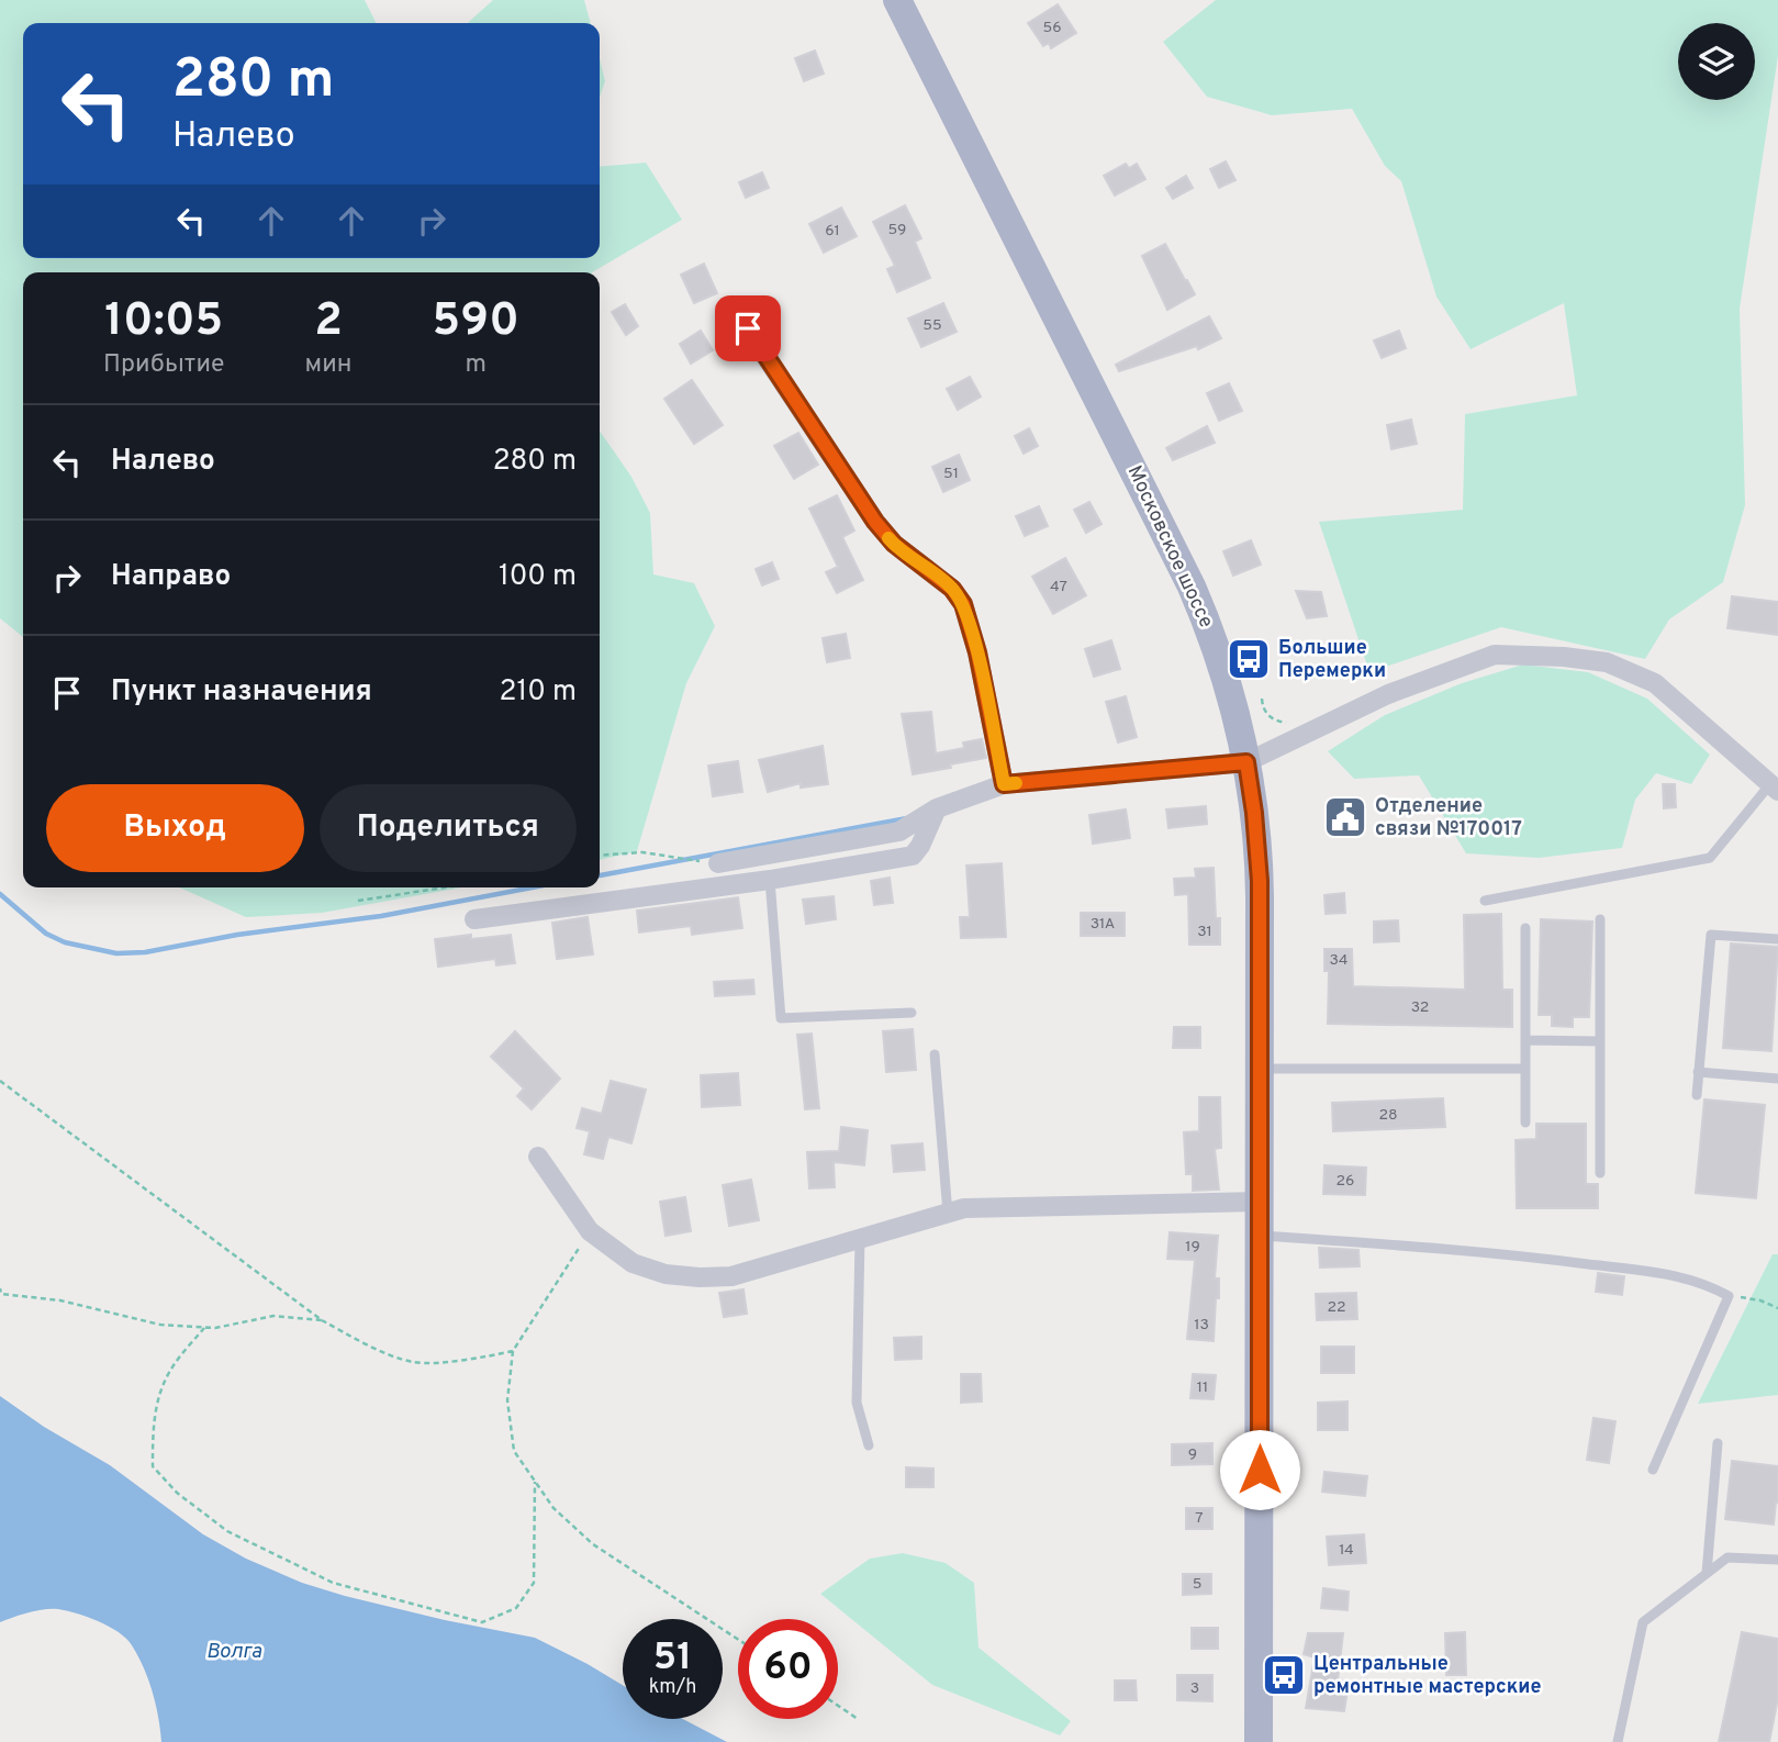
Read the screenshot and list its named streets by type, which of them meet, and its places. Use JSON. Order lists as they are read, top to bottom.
{
  "streets": {
    "main road": ["Московское шоссе"]
  },
  "water": ["Волга"],
  "places": {
    "bus stop": ["Большие Перемерки", "Центральные ремонтные мастерские"],
    "public building": ["Отделение связи №170017"]
  },
  "house_numbers": [
    "56",
    "59",
    "61",
    "55",
    "51",
    "47",
    "31А",
    "31",
    "34",
    "32",
    "28",
    "26",
    "19",
    "22",
    "13",
    "11",
    "9",
    "7",
    "14",
    "5",
    "3"
  ],
  "page": {
    "turn": ["280 m", "Налево"],
    "eta": [
      "10:05",
      "Прибытие",
      "2",
      "мин",
      "590",
      "m"
    ],
    "list": [
      {
        "name": "Налево",
        "value": "280 m"
      },
      {
        "name": "Направо",
        "value": "100 m"
      },
      {
        "name": "Пункт назначения",
        "value": "210 m"
      }
    ],
    "buttons": ["Выход", "Поделиться"],
    "speed": "51 km/h",
    "limit": "60"
  }
}
